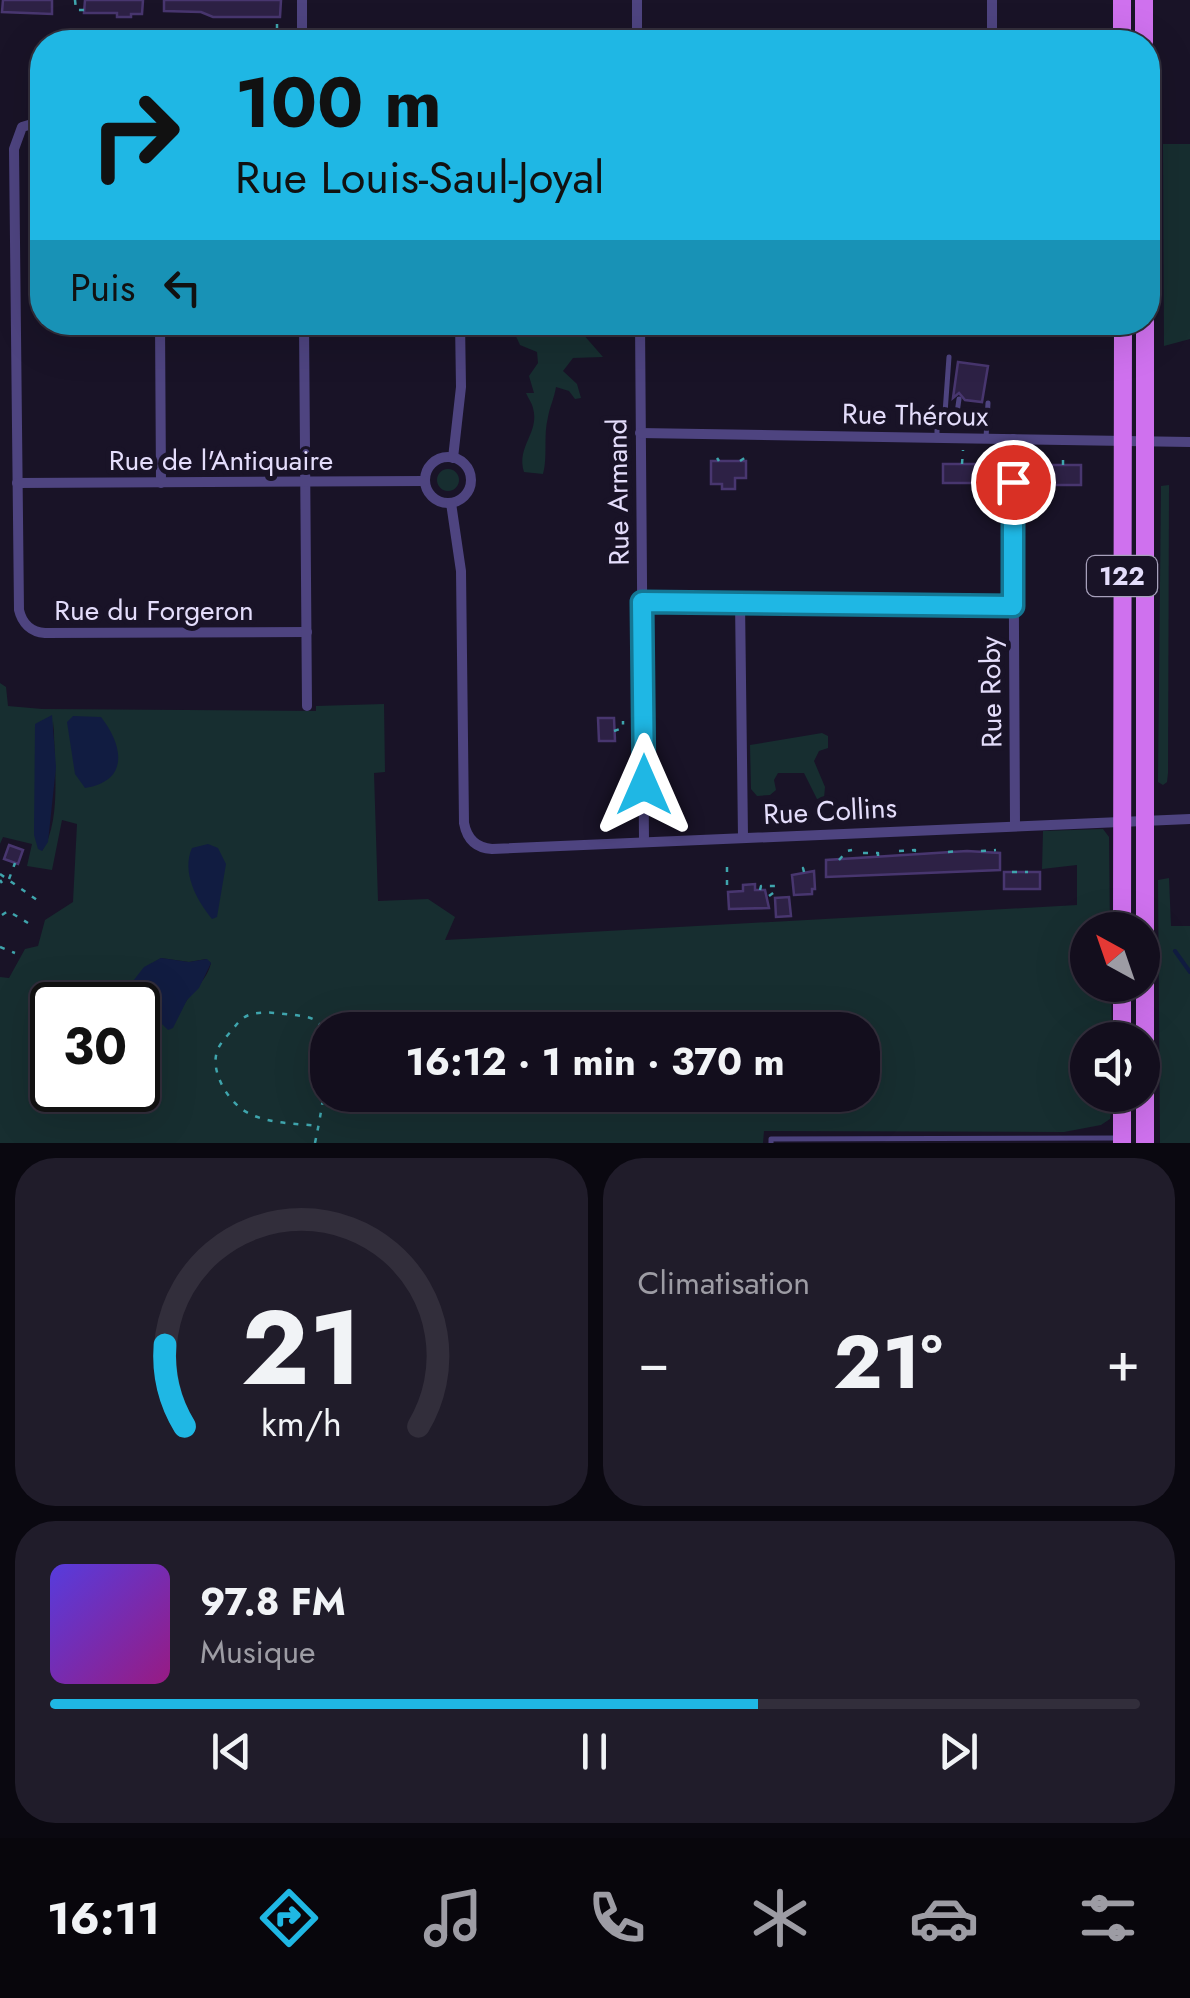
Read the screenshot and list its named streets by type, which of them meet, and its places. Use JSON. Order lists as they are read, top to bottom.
{
  "streets": {
    "main road": ["122"],
    "street": [
      "Rue Théroux",
      "Rue de l'Antiquaire",
      "Rue Armand",
      "Rue du Forgeron",
      "Rue Roby",
      "Rue Collins"
    ]
  },
  "crossings": [
    ["Rue Théroux", "Rue Armand"],
    ["Rue Théroux", "122"],
    ["Rue Théroux", "Rue Roby"],
    ["Rue de l'Antiquaire", "Rue du Forgeron"],
    ["Rue de l'Antiquaire", "Rue Collins"],
    ["Rue Armand", "Rue Collins"],
    ["122", "Rue Collins"],
    ["Rue Roby", "Rue Collins"]
  ],
  "north": "top left",
  "page": {
    "turn": ["100 m", "Rue Louis-Saul-Joyal"],
    "then": "Puis",
    "limit": "30",
    "trip": "16:12 · 1 min · 370 m",
    "tile": "Climatisation",
    "heat": ["−", "21°", "+"],
    "song": ["97.8 FM", "Musique"],
    "tabs": "16:11",
    "gauge": ["21", "km/h"]
  }
}
